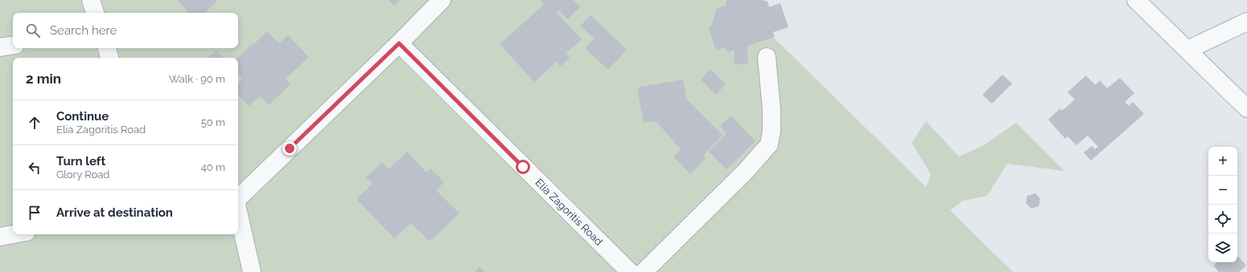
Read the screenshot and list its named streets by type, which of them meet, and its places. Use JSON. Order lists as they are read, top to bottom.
{
  "streets": {
    "street": ["Elia Zagoritis Road"]
  },
  "page": {
    "search": "Search here",
    "heading": ["2 min", "Walk · 90 m"],
    "list": [
      ["Continue", "Elia Zagoritis Road", "50 m"],
      ["Turn left", "Glory Road", "40 m"],
      "Arrive at destination"
    ],
    "map_buttons": ["+", "−"]
  }
}
